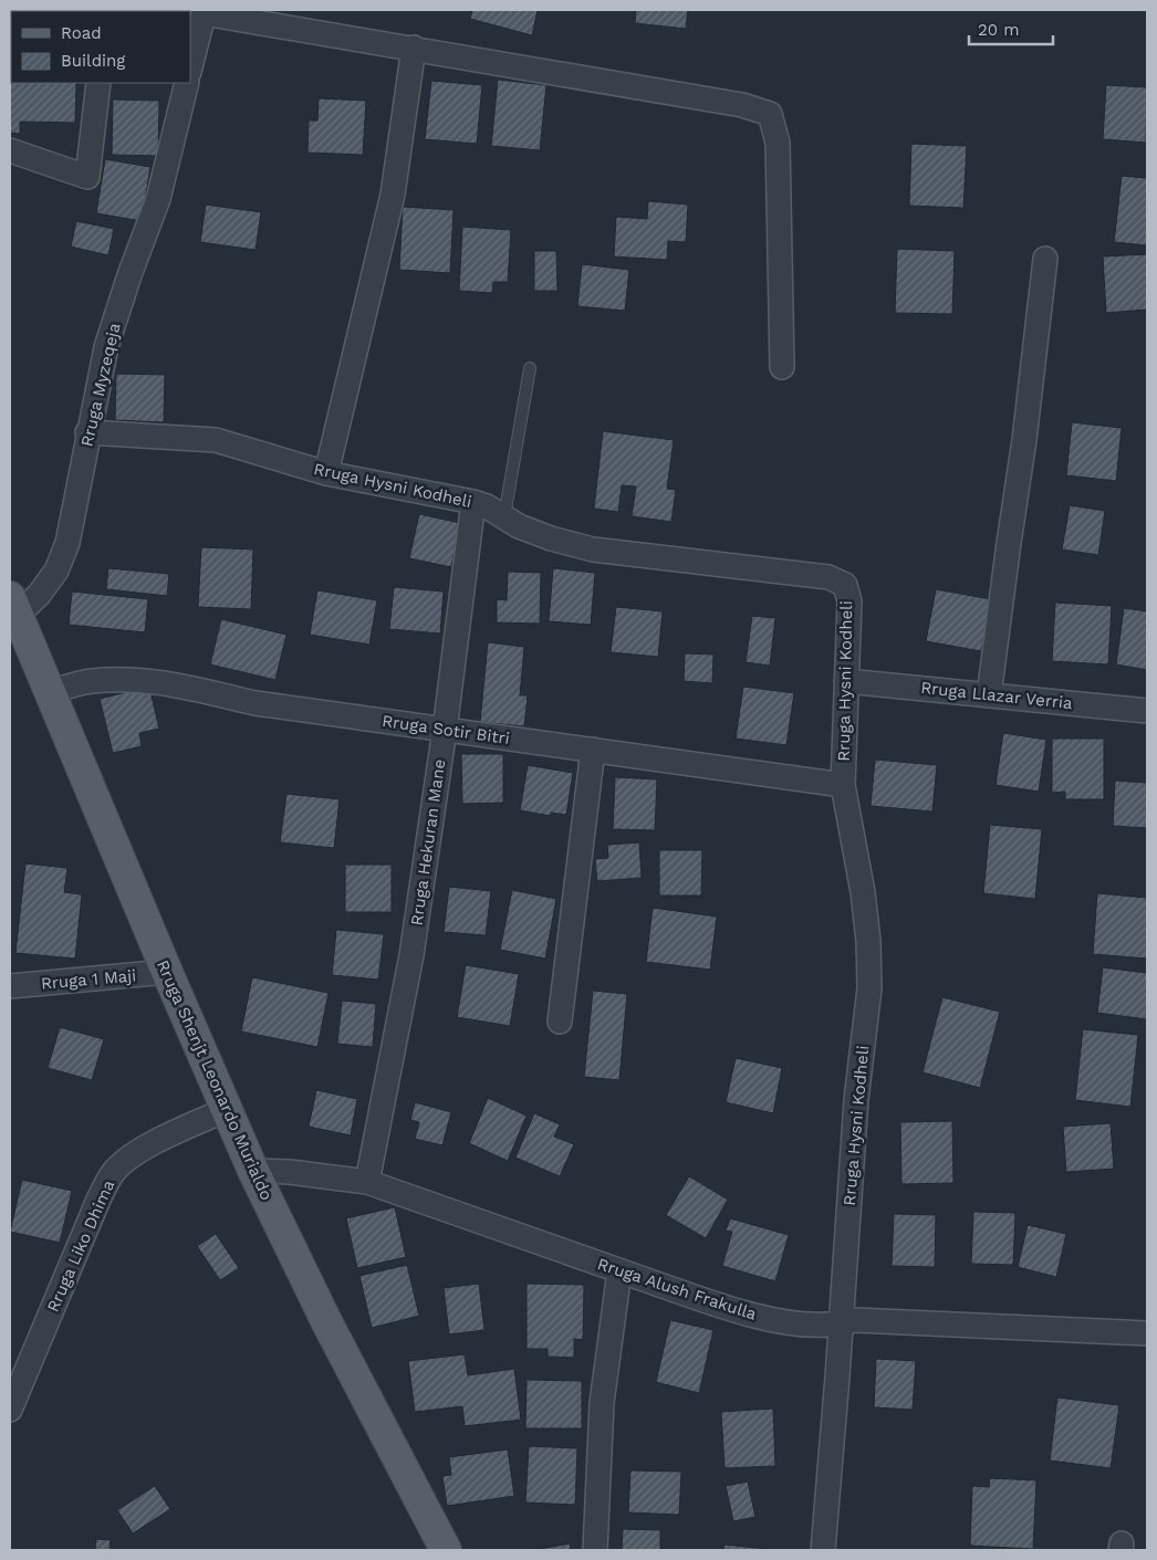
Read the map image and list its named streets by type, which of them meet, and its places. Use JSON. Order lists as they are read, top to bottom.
{
  "streets": {
    "main road": ["Rruga Shenjt Leonardo Murialdo"],
    "street": [
      "Rruga Myzeqeja",
      "Rruga Hysni Kodheli",
      "Rruga Llazar Verria",
      "Rruga Sotir Bitri",
      "Rruga Hekuran Mane",
      "Rruga 1 Maji",
      "Rruga Liko Dhima",
      "Rruga Alush Frakulla"
    ]
  },
  "crossings": [
    ["Rruga Myzeqeja", "Rruga Hysni Kodheli"],
    ["Rruga Myzeqeja", "Rruga Shenjt Leonardo Murialdo"],
    ["Rruga Hysni Kodheli", "Rruga Llazar Verria"],
    ["Rruga Hysni Kodheli", "Rruga Sotir Bitri"],
    ["Rruga Hysni Kodheli", "Rruga Hekuran Mane"],
    ["Rruga Hysni Kodheli", "Rruga Alush Frakulla"],
    ["Rruga Sotir Bitri", "Rruga Hekuran Mane"],
    ["Rruga Sotir Bitri", "Rruga Shenjt Leonardo Murialdo"],
    ["Rruga Hekuran Mane", "Rruga Alush Frakulla"],
    ["Rruga 1 Maji", "Rruga Shenjt Leonardo Murialdo"],
    ["Rruga Shenjt Leonardo Murialdo", "Rruga Liko Dhima"],
    ["Rruga Shenjt Leonardo Murialdo", "Rruga Alush Frakulla"]
  ],
  "legend": ["Road", "Building"],
  "scale_bar": "20 m"
}
